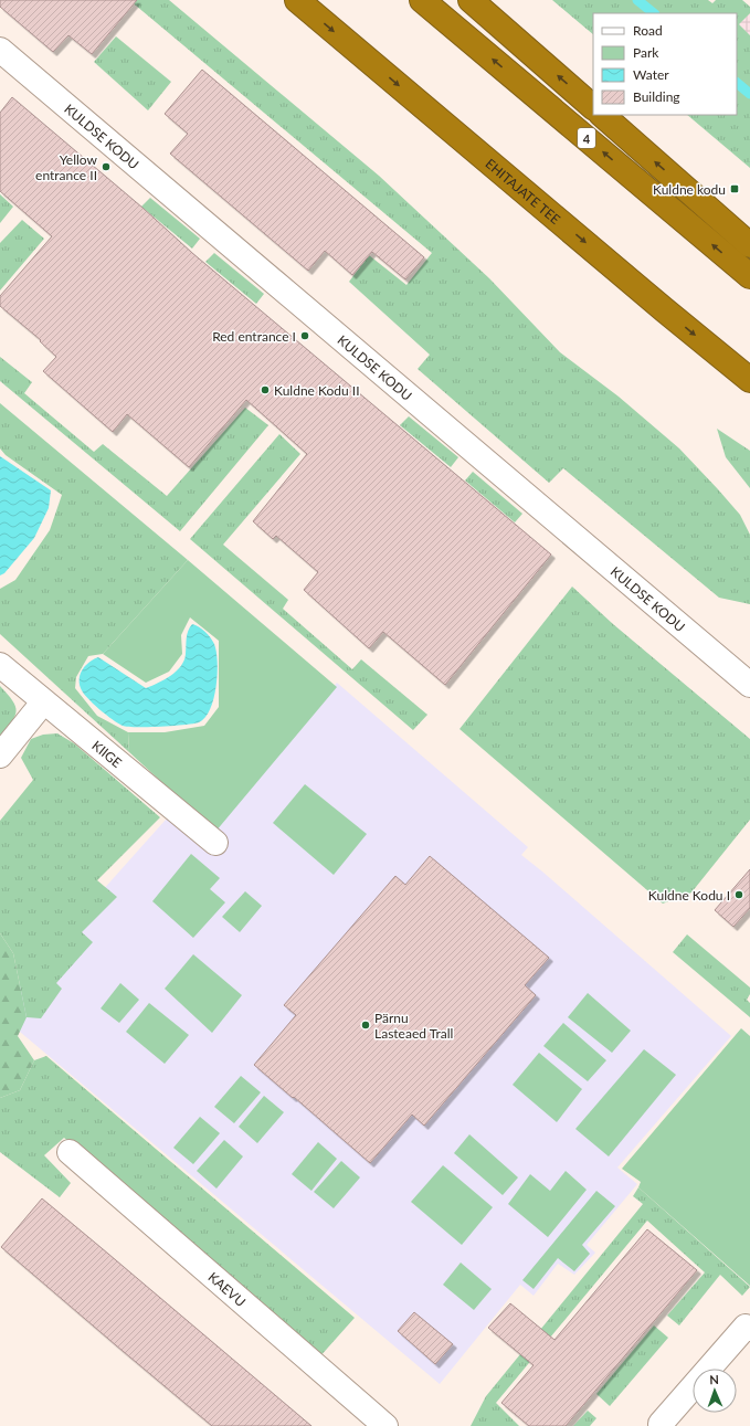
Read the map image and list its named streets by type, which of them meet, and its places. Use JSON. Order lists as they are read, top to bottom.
{
  "streets": {
    "highway": ["4", "EHITAJATE TEE"],
    "street": ["KULDSE KODU", "KIIGE", "KAEVU"]
  },
  "places": {
    "other": [
      "Yellow entrance II",
      "Red entrance I",
      "Kuldne Kodu II",
      "Kuldne Kodu I",
      "Pärnu Lasteaed Trall"
    ],
    "transit": ["Kuldne kodu"]
  },
  "legend": [
    "Road",
    "Park",
    "Water",
    "Building"
  ],
  "north": "top"
}
